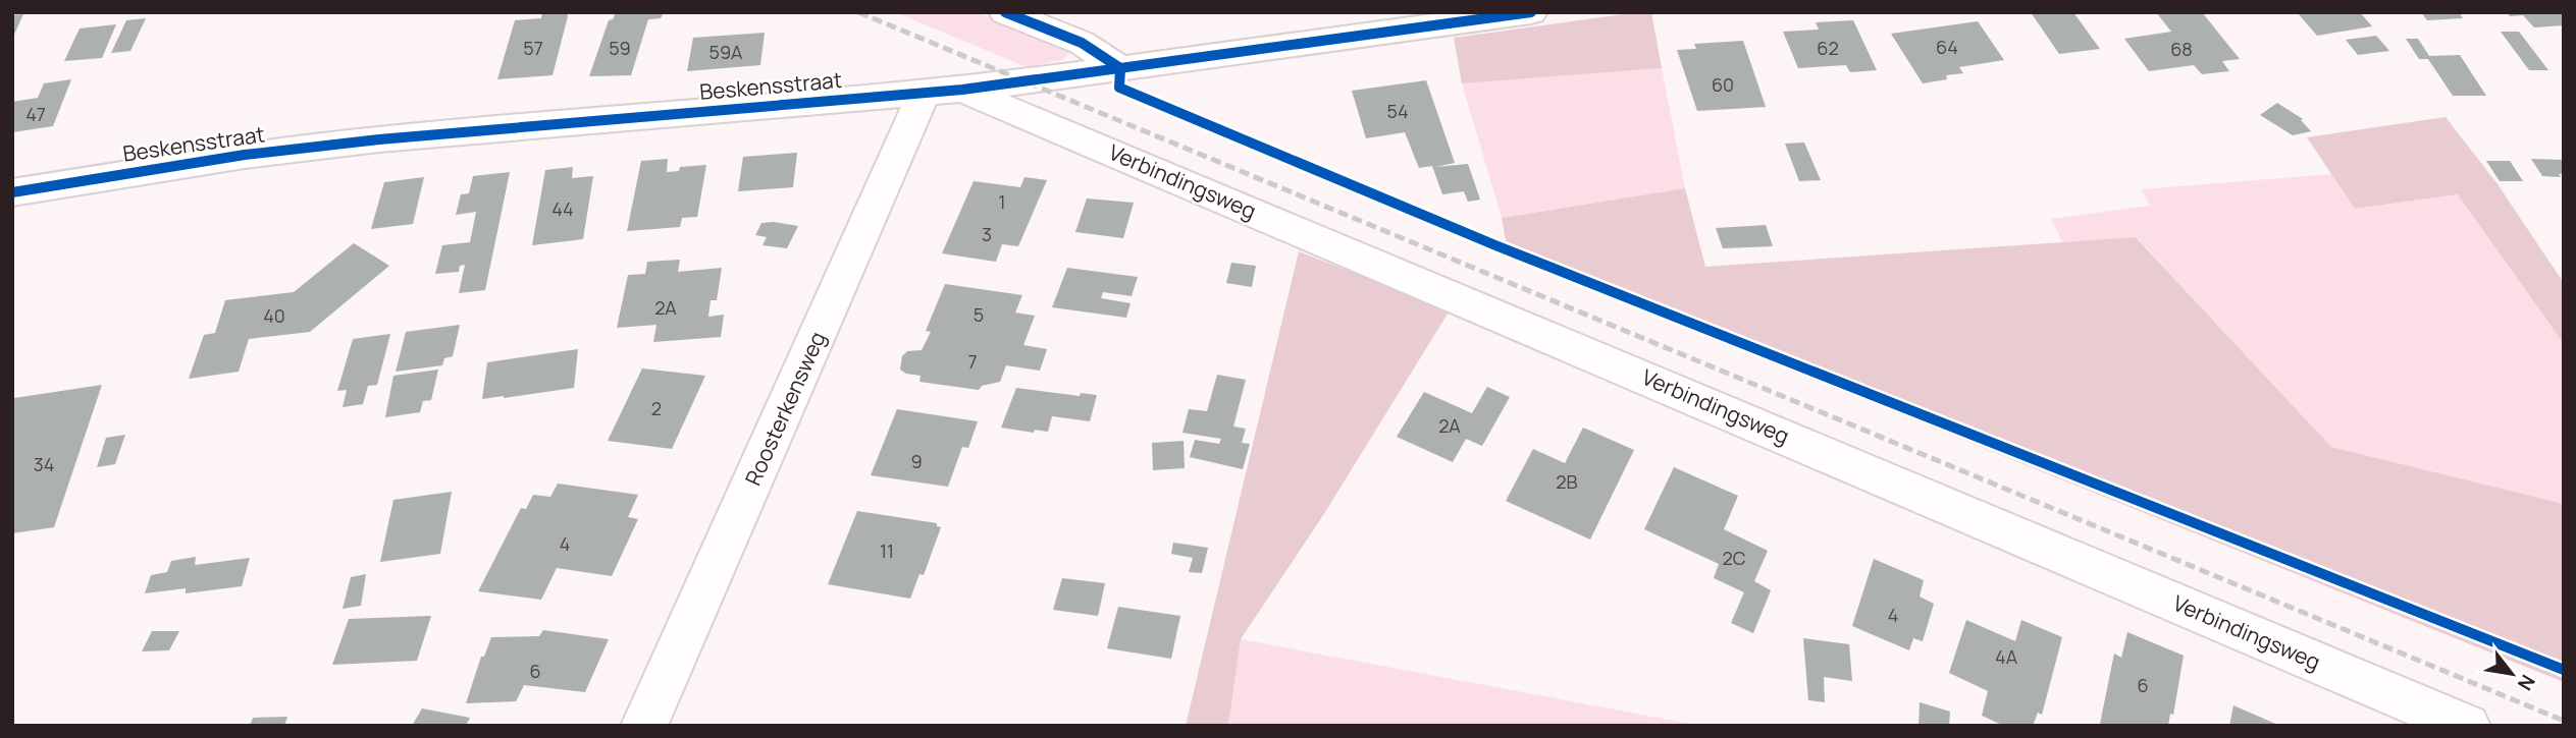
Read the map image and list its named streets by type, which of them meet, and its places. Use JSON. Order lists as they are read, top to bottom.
{
  "streets": {
    "street": ["Beskensstraat", "Verbindingsweg", "Roosterkensweg"]
  },
  "crossings": [
    ["Beskensstraat", "Verbindingsweg"],
    ["Beskensstraat", "Roosterkensweg"],
    ["Verbindingsweg", "Roosterkensweg"]
  ],
  "house_numbers": [
    "64",
    "57",
    "59",
    "62",
    "68",
    "59A",
    "60",
    "54",
    "47",
    "1",
    "44",
    "3",
    "2A",
    "5",
    "40",
    "7",
    "2",
    "2A",
    "9",
    "34",
    "2B",
    "4",
    "11",
    "2C",
    "4",
    "4A",
    "6",
    "6"
  ],
  "north": "bottom right"
}
